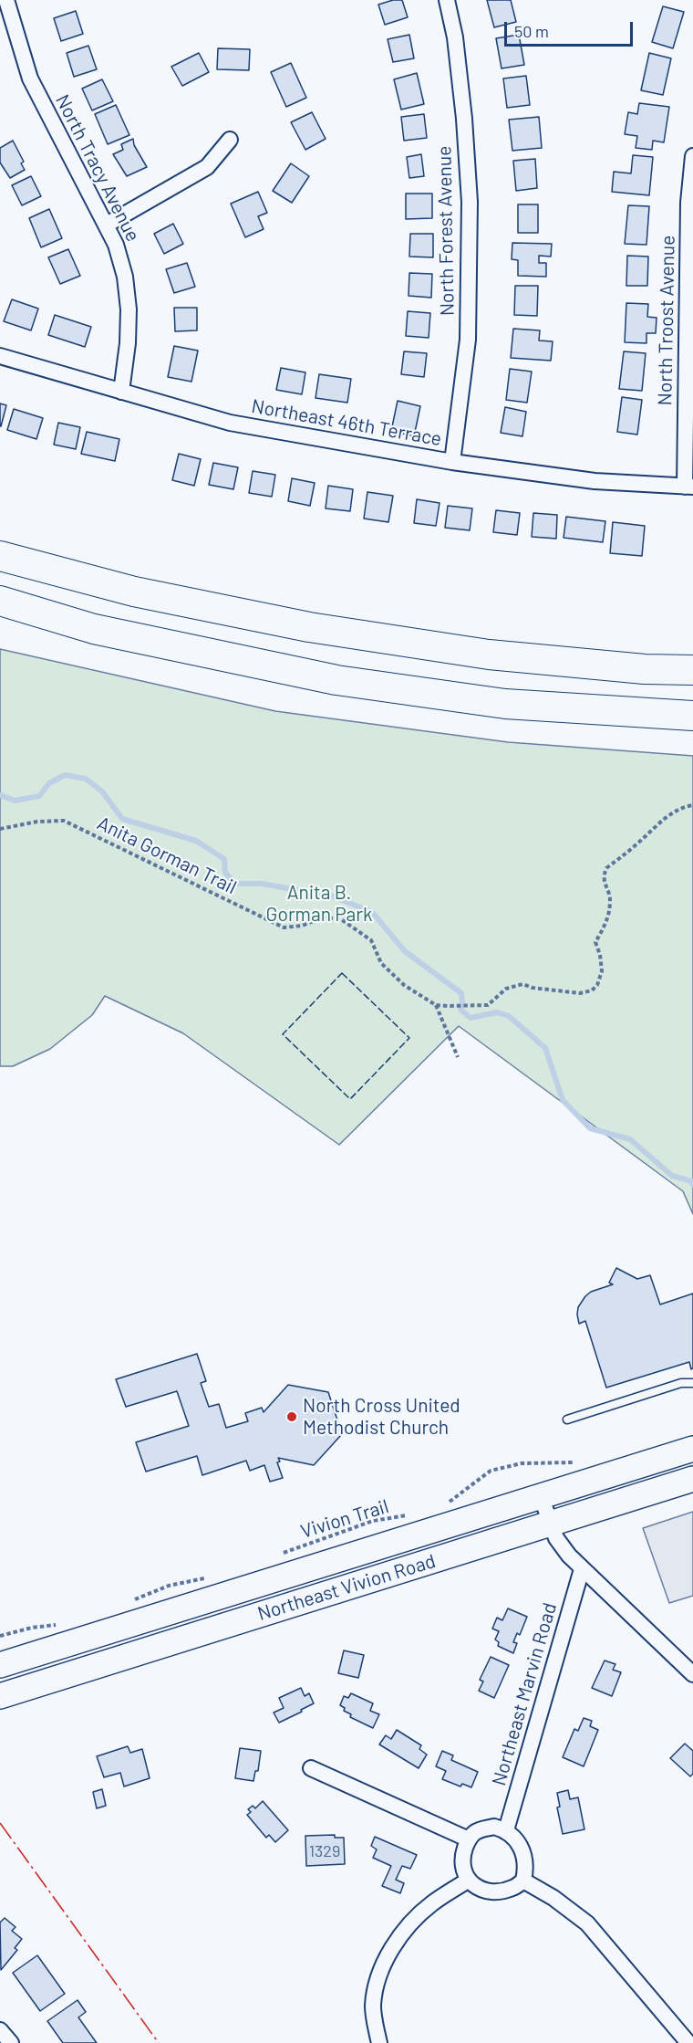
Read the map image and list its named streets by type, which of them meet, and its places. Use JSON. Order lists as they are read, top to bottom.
{
  "streets": {
    "main road": ["Northeast Vivion Road"],
    "street": [
      "North Tracy Avenue",
      "North Forest Avenue",
      "North Troost Avenue",
      "Northeast 46th Terrace",
      "Northeast Marvin Road"
    ],
    "path": ["Anita Gorman Trail", "Vivion Trail"]
  },
  "crossings": [
    ["North Tracy Avenue", "Northeast 46th Terrace"],
    ["North Forest Avenue", "Northeast 46th Terrace"],
    ["North Troost Avenue", "Northeast 46th Terrace"]
  ],
  "parks": ["Anita B. Gorman Park"],
  "places": ["North Cross United Methodist Church"],
  "house_numbers": ["1329"],
  "scale_bar": "50 m"
}
